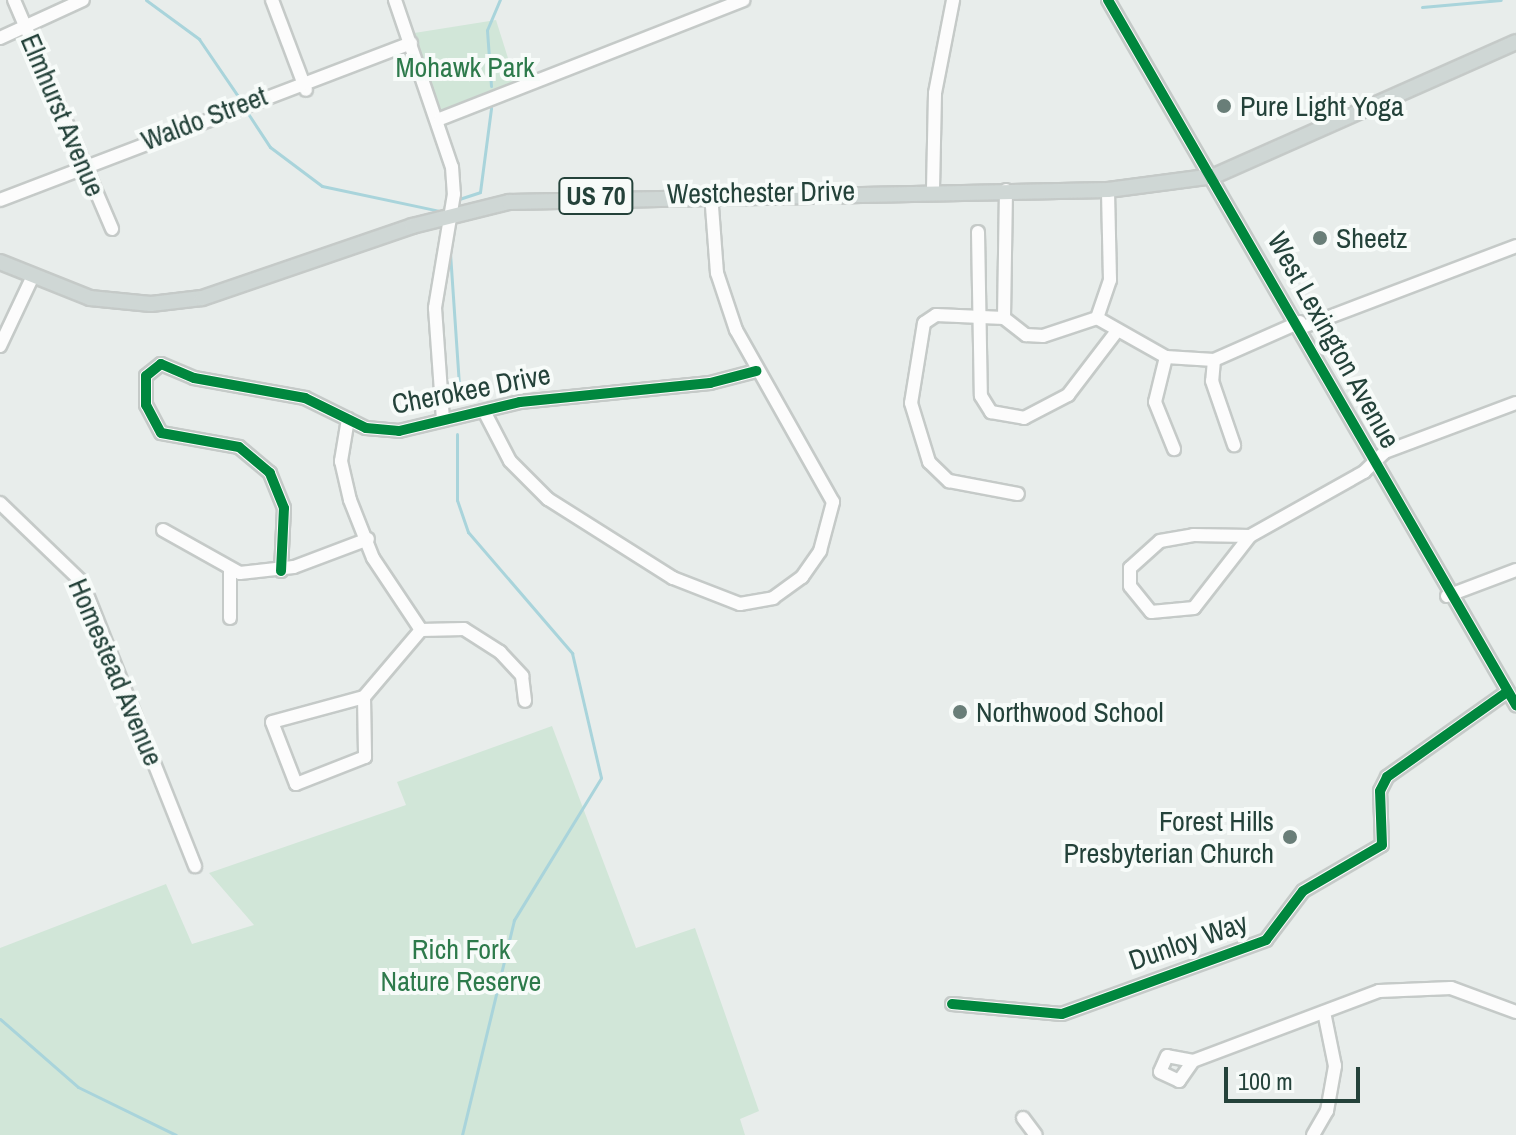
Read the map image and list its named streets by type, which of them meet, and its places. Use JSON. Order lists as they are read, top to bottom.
{
  "streets": {
    "main road": ["Westchester Drive", "US 70"],
    "street": [
      "Elmhurst Avenue",
      "Waldo Street",
      "West Lexington Avenue",
      "Cherokee Drive",
      "Homestead Avenue",
      "Dunloy Way"
    ]
  },
  "crossings": [
    ["Elmhurst Avenue", "Waldo Street"],
    ["Westchester Drive", "West Lexington Avenue"],
    ["West Lexington Avenue", "Dunloy Way"]
  ],
  "parks": ["Mohawk Park", "Rich Fork Nature Reserve"],
  "places": [
    "Pure Light Yoga",
    "Sheetz",
    "Northwood School",
    "Forest Hills Presbyterian Church"
  ],
  "scale_bar": "100 m"
}
